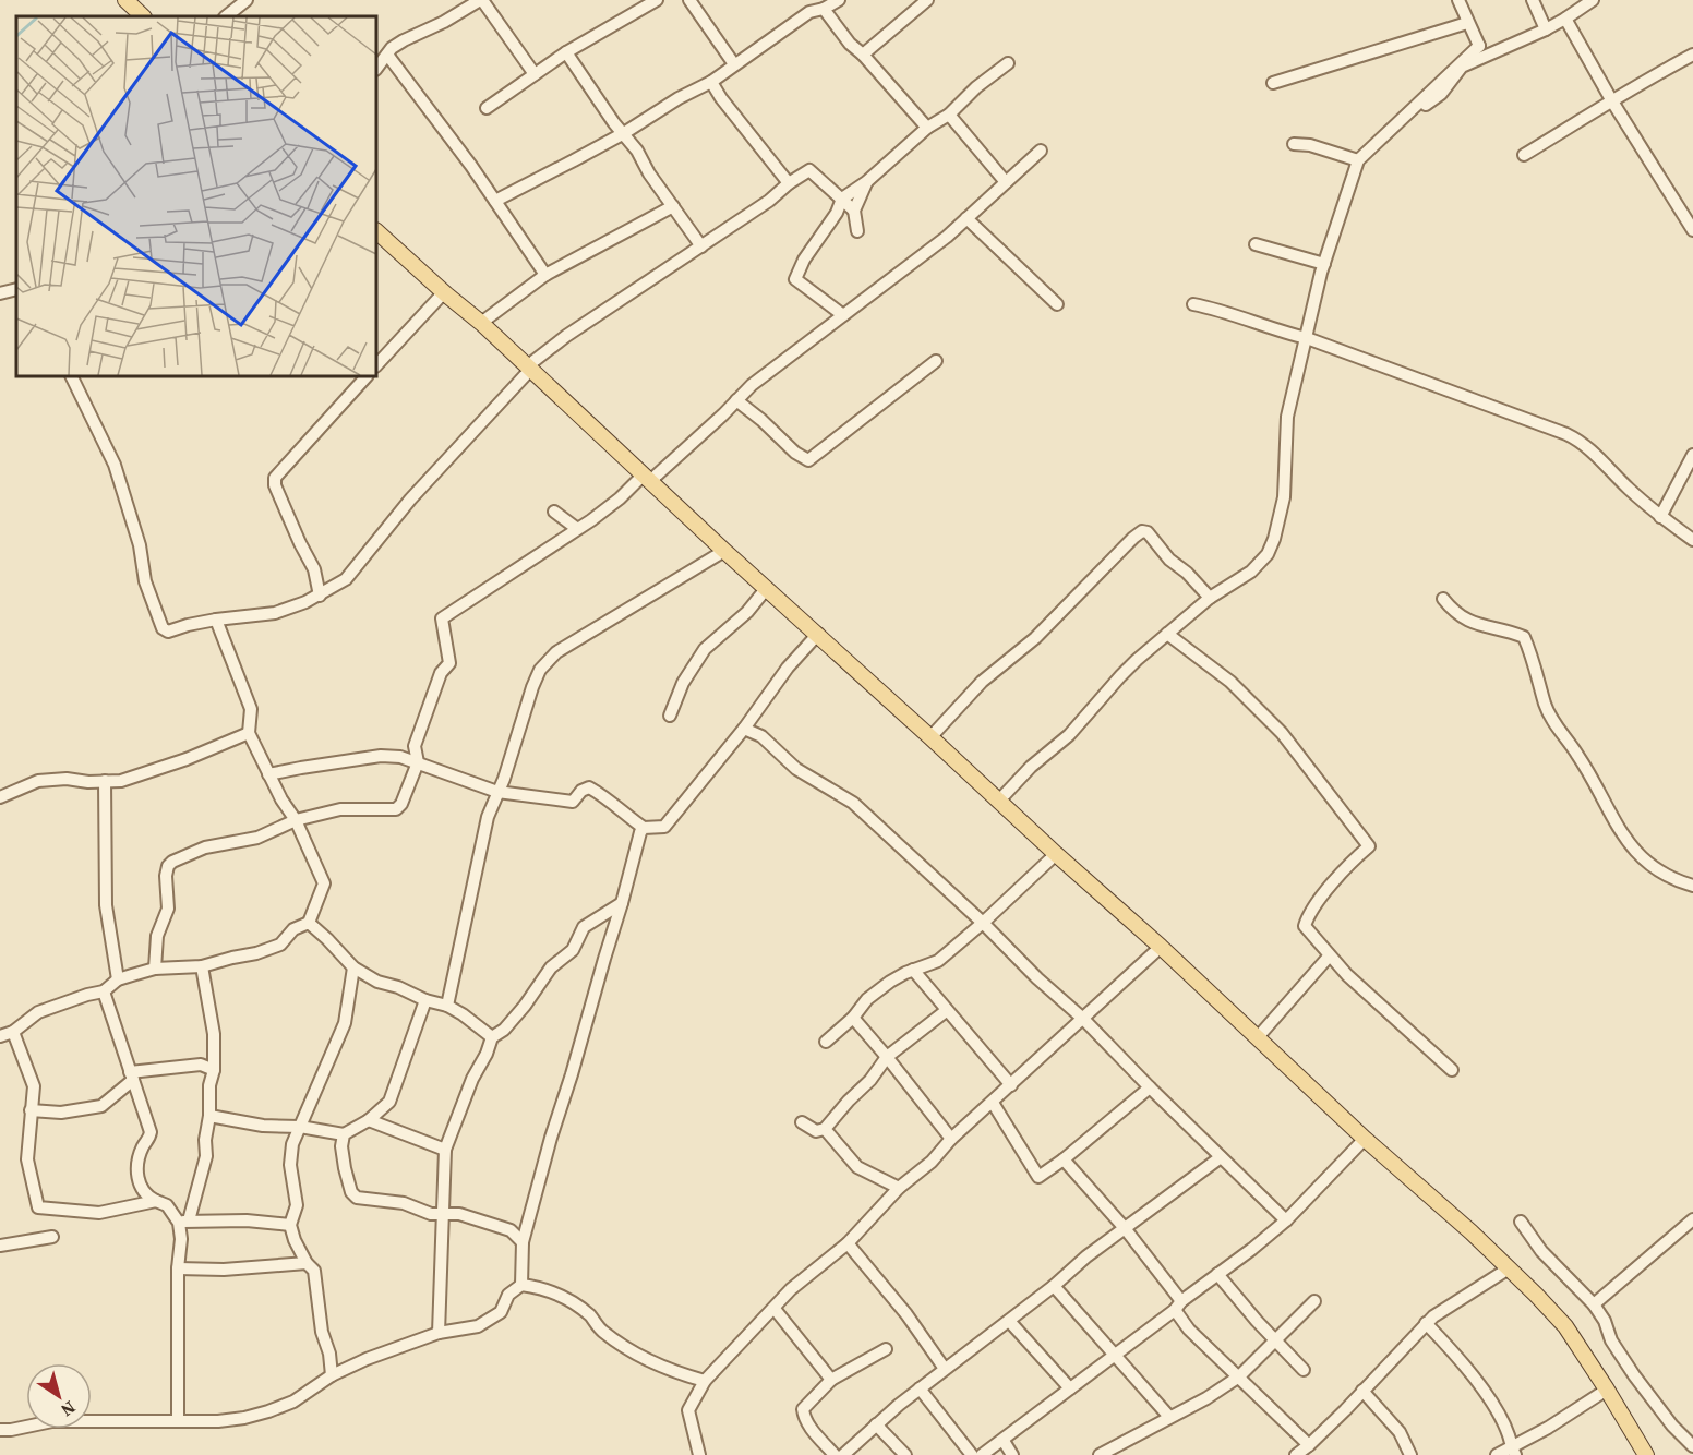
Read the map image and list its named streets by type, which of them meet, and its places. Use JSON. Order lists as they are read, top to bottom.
{
  "north": "bottom right"
}
